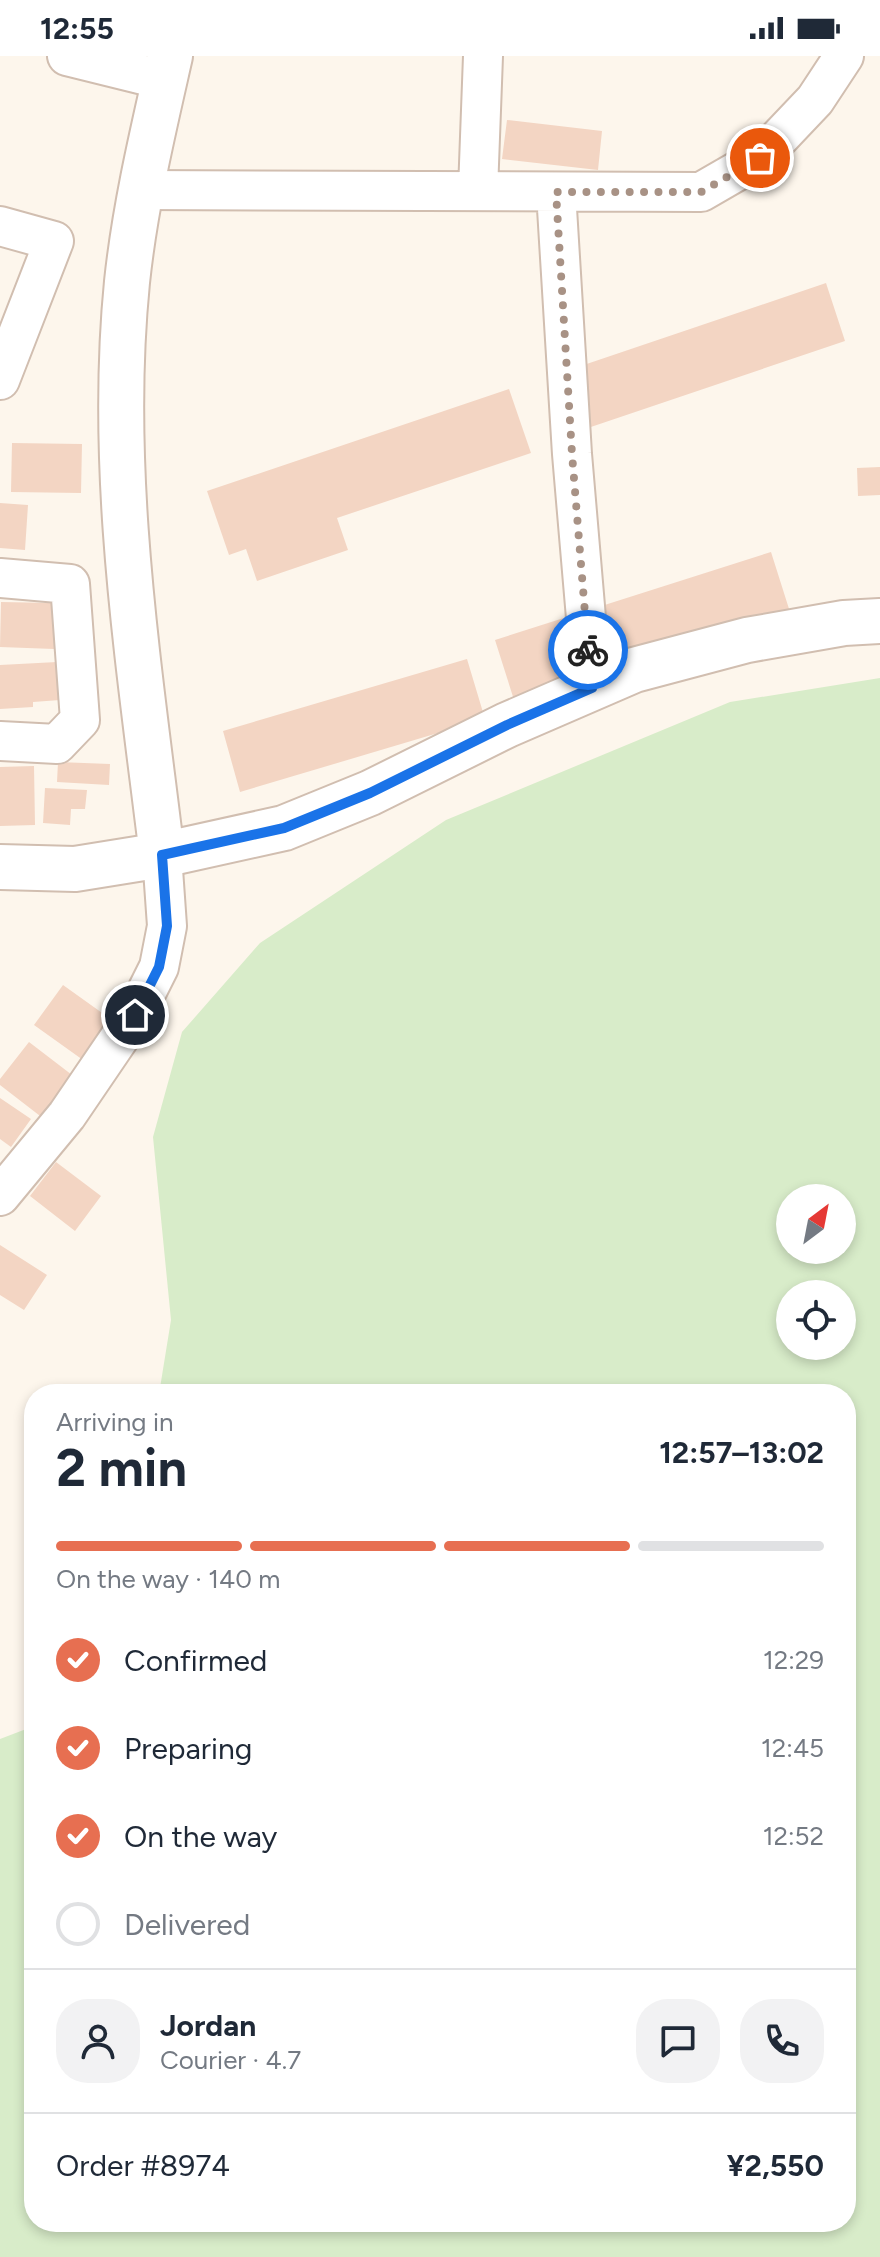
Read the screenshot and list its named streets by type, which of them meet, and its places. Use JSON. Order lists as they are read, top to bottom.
{
  "north": "top right",
  "page": {
    "status": "12:55",
    "heading": ["2 min", "Arriving in", "12:57–13:02"],
    "panel": [
      "Jordan",
      "Courier · 4.7",
      "Order #8974",
      "¥2,550"
    ],
    "bar": "On the way · 140 m",
    "list": [
      ["Confirmed", "12:29"],
      ["Preparing", "12:45"],
      ["On the way", "12:52"],
      "Delivered"
    ]
  }
}
